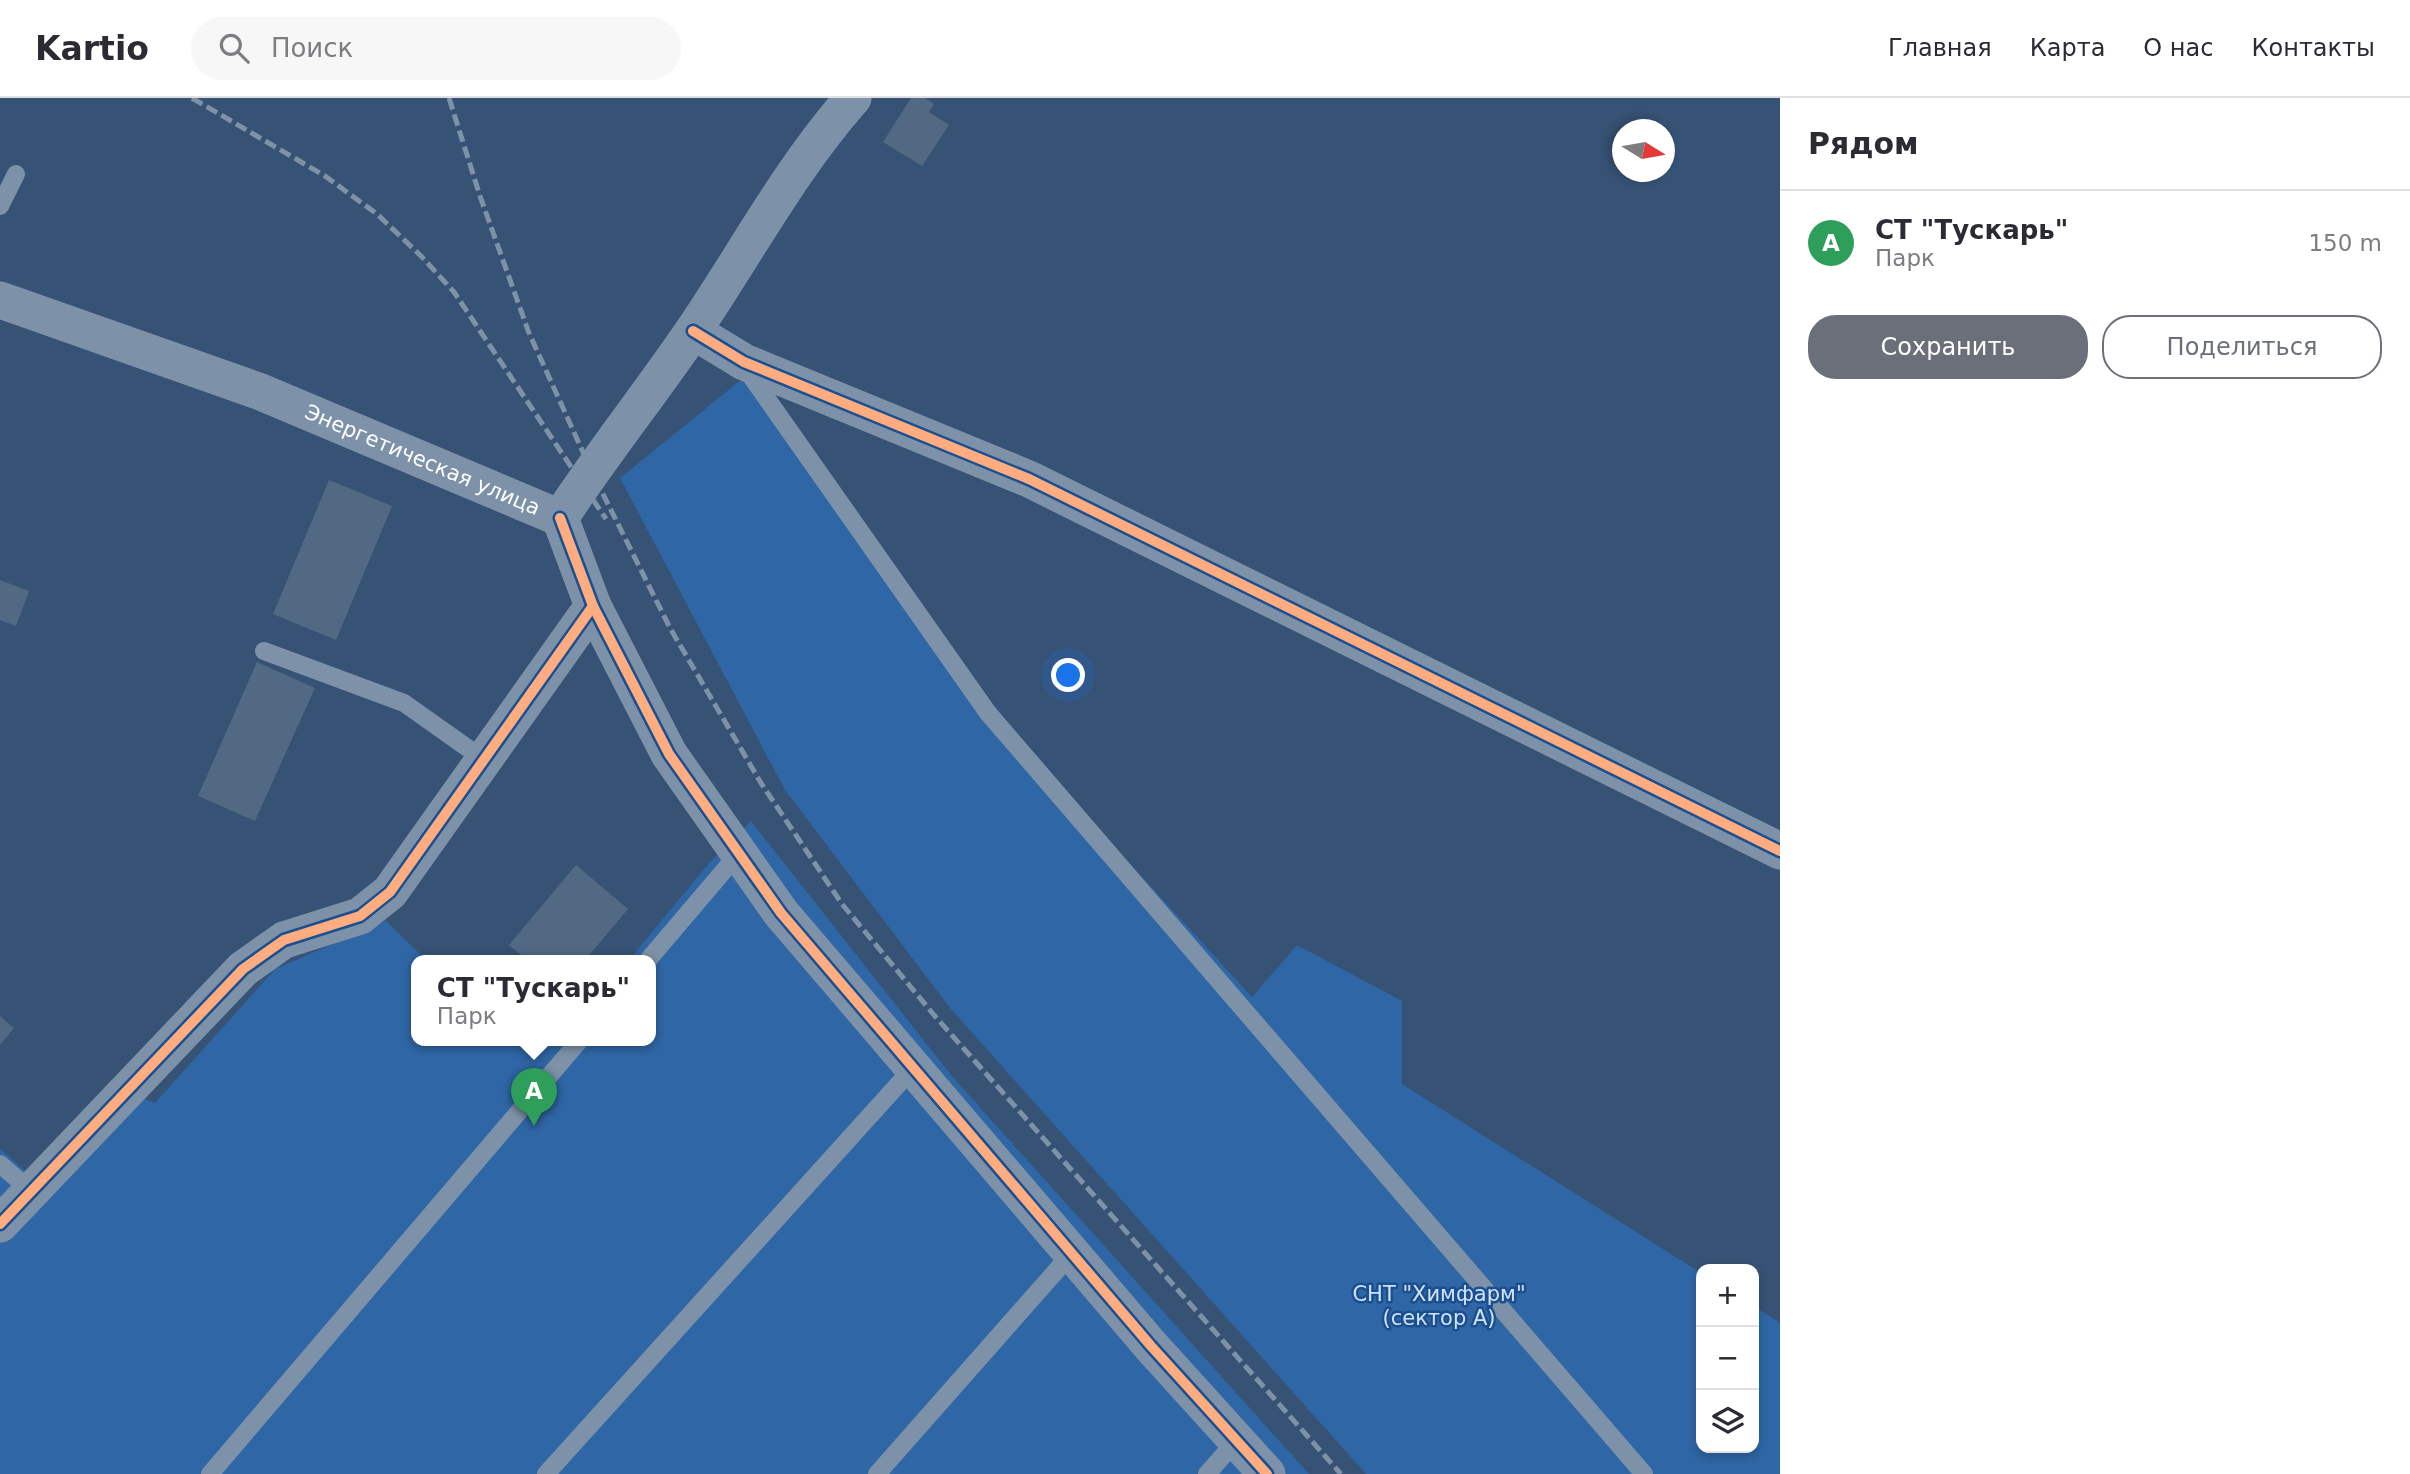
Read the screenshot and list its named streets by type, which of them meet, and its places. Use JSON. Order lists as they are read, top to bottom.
{
  "streets": {
    "street": ["Энергетическая улица"]
  },
  "parks": ["СНТ \"Химфарм\" (сектор А)"],
  "north": "right",
  "page": {
    "header": "Kartio",
    "search": "Поиск",
    "nav": [
      "Главная",
      "Карта",
      "О нас",
      "Контакты"
    ],
    "heading": "Рядом",
    "list": [
      {
        "mark": "A",
        "name": "СТ \"Тускарь\"",
        "note": "Парк",
        "value": "150 m"
      }
    ],
    "buttons": ["Сохранить", "Поделиться"],
    "popup": ["СТ \"Тускарь\"", "Парк"],
    "pins": "A",
    "map_buttons": ["+", "−"]
  }
}
